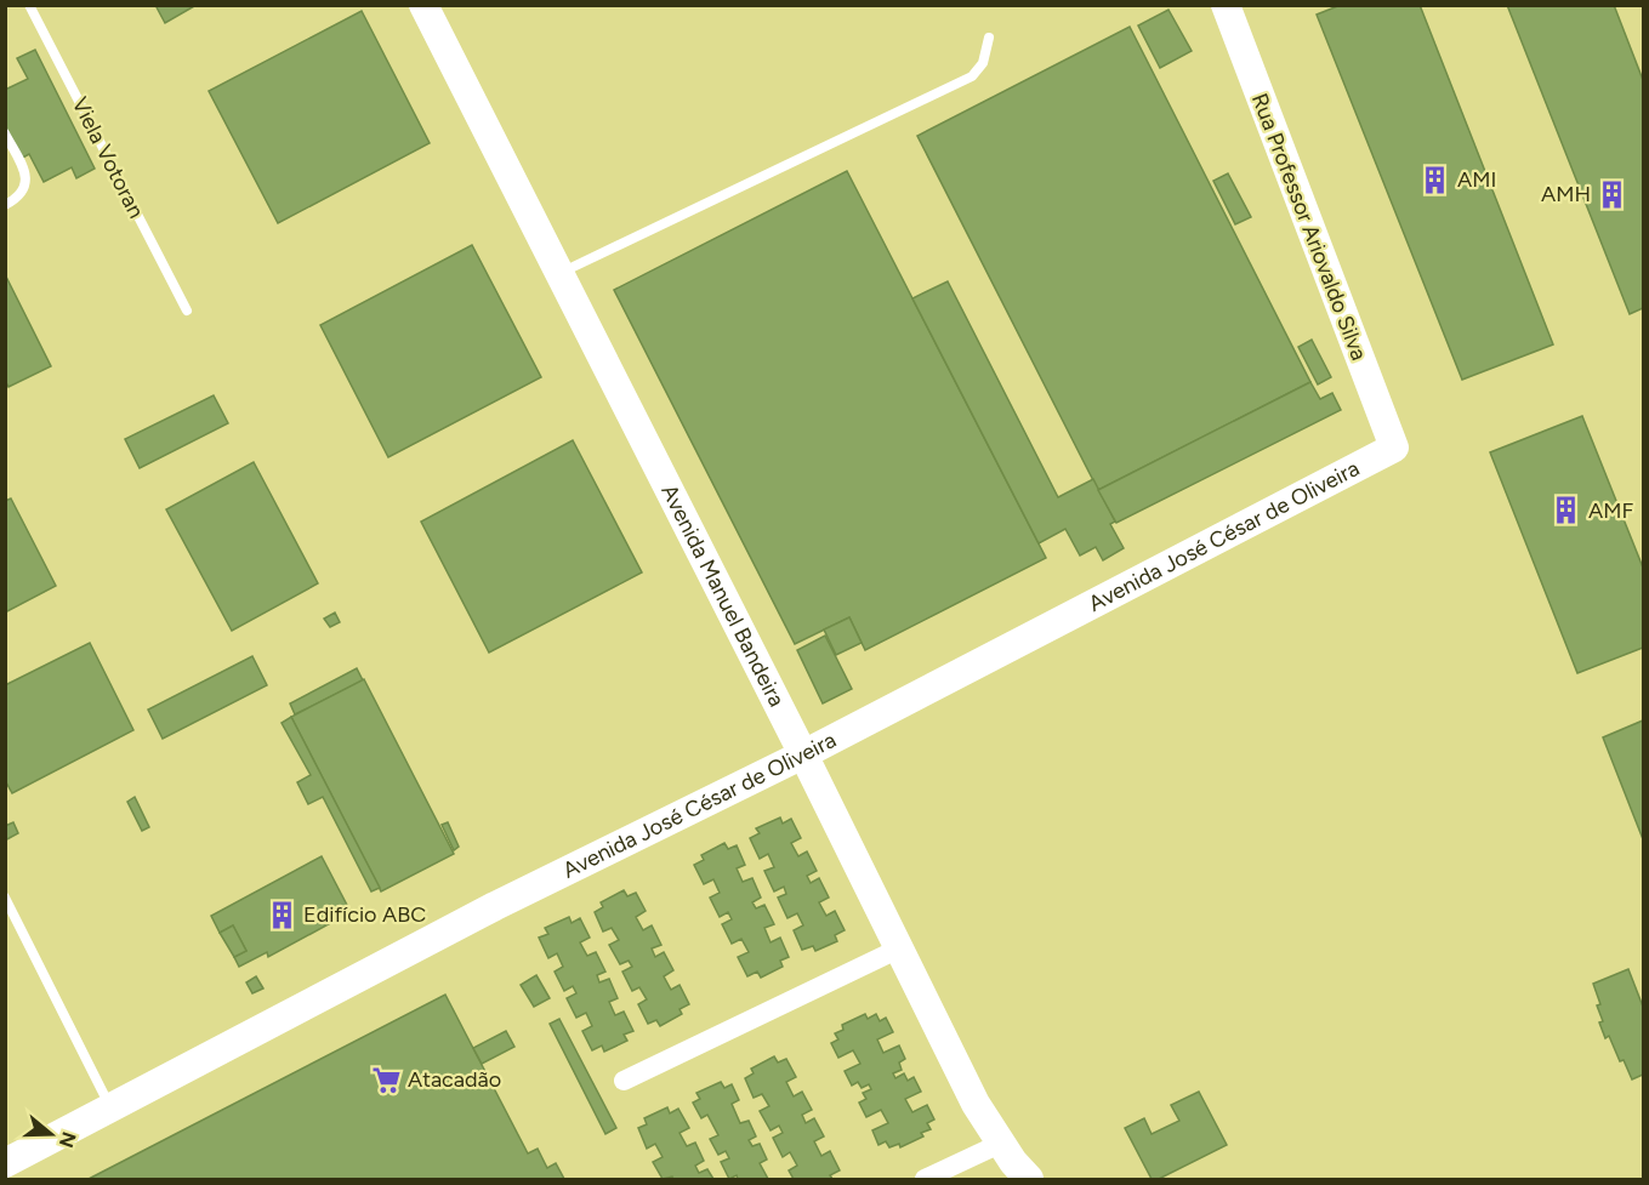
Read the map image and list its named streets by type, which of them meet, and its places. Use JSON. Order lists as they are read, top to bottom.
{
  "streets": {
    "street": ["Rua Professor Ariovaldo Silva", "Avenida José César de Oliveira", "Avenida Manuel Bandeira"],
    "lane": ["Viela Votoran"]
  },
  "crossings": [
    ["Rua Professor Ariovaldo Silva", "Avenida José César de Oliveira"],
    ["Avenida José César de Oliveira", "Avenida Manuel Bandeira"]
  ],
  "places": {
    "building": [
      "AMI",
      "AMH",
      "AMF",
      "Edifício ABC"
    ],
    "supermarket": ["Atacadão"]
  },
  "north": "right"
}
